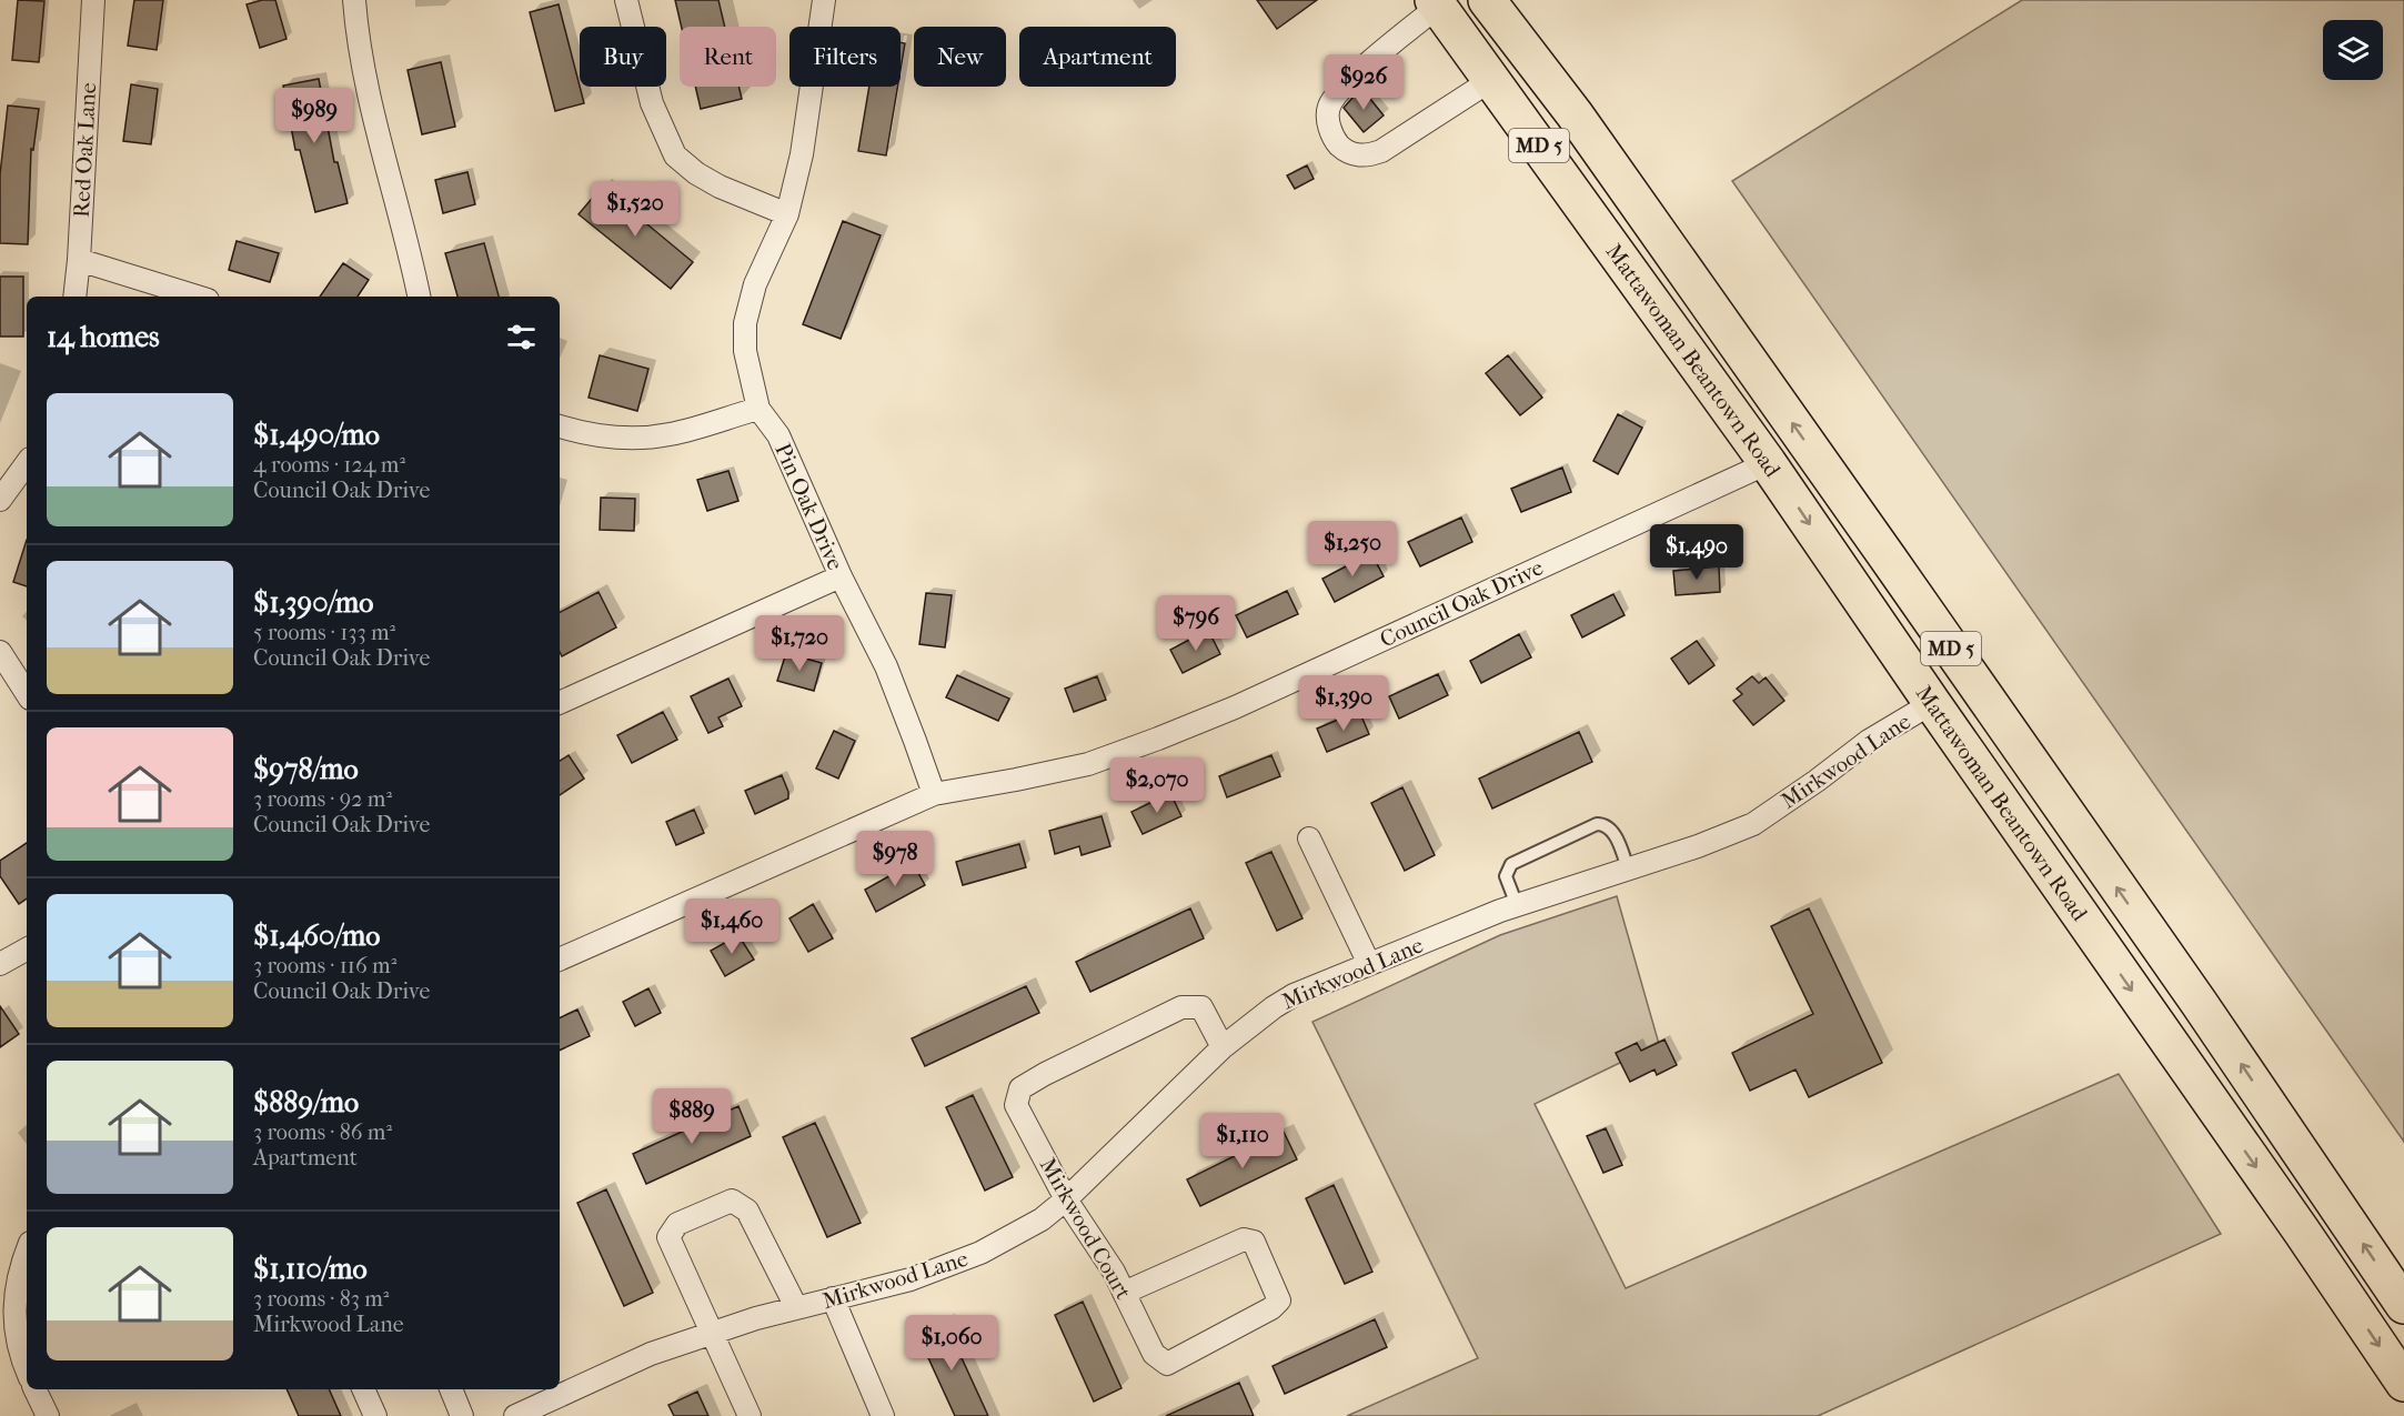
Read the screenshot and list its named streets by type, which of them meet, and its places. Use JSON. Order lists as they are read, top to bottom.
{
  "streets": {
    "highway": ["MD 5", "Mattawoman Beantown Road"],
    "street": [
      "Red Oak Lane",
      "Pin Oak Drive",
      "Council Oak Drive",
      "Mirkwood Lane",
      "Mirkwood Court"
    ]
  },
  "crossings": [
    ["Mattawoman Beantown Road", "Council Oak Drive"],
    ["Mattawoman Beantown Road", "Mirkwood Lane"],
    ["Pin Oak Drive", "Council Oak Drive"],
    ["Mirkwood Lane", "Mirkwood Court"]
  ],
  "page": {
    "chip": [
      "Buy",
      "Rent",
      "Filters",
      "New",
      "Apartment"
    ],
    "price": [
      "$926",
      "$989",
      "$1,520",
      "$1,250",
      "$1,490",
      "$796",
      "$1,720",
      "$1,390",
      "$2,070",
      "$978",
      "$1,460",
      "$889",
      "$1,110",
      "$1,060"
    ],
    "heading": "14 homes",
    "list": [
      {
        "name": "$1,490/mo",
        "note": "4 rooms · 124 m² · Council Oak Drive"
      },
      {
        "name": "$1,390/mo",
        "note": "5 rooms · 133 m² · Council Oak Drive"
      },
      {
        "name": "$978/mo",
        "note": "3 rooms · 92 m² · Council Oak Drive"
      },
      {
        "name": "$1,460/mo",
        "note": "3 rooms · 116 m² · Council Oak Drive"
      },
      {
        "name": "$889/mo",
        "note": "3 rooms · 86 m² · Apartment"
      },
      {
        "name": "$1,110/mo",
        "note": "3 rooms · 83 m² · Mirkwood Lane"
      }
    ]
  }
}
